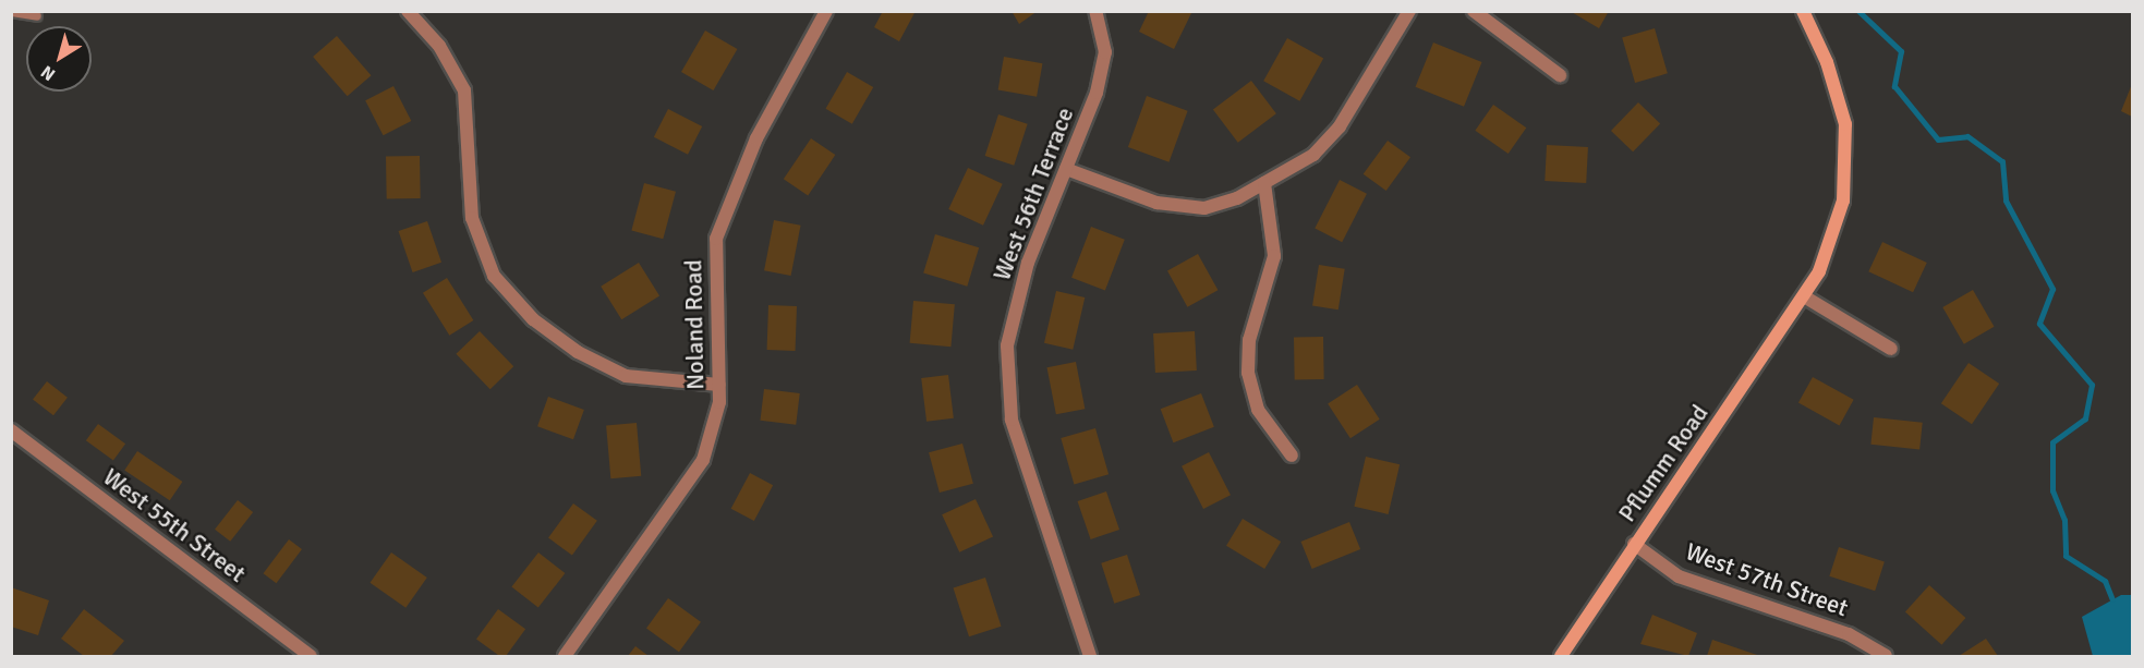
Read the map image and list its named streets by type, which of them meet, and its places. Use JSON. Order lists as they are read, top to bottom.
{
  "streets": {
    "main road": ["Pflumm Road"],
    "street": [
      "West 56th Terrace",
      "Noland Road",
      "West 55th Street",
      "West 57th Street"
    ]
  },
  "crossings": [
    ["Pflumm Road", "West 57th Street"]
  ],
  "north": "bottom left"
}
